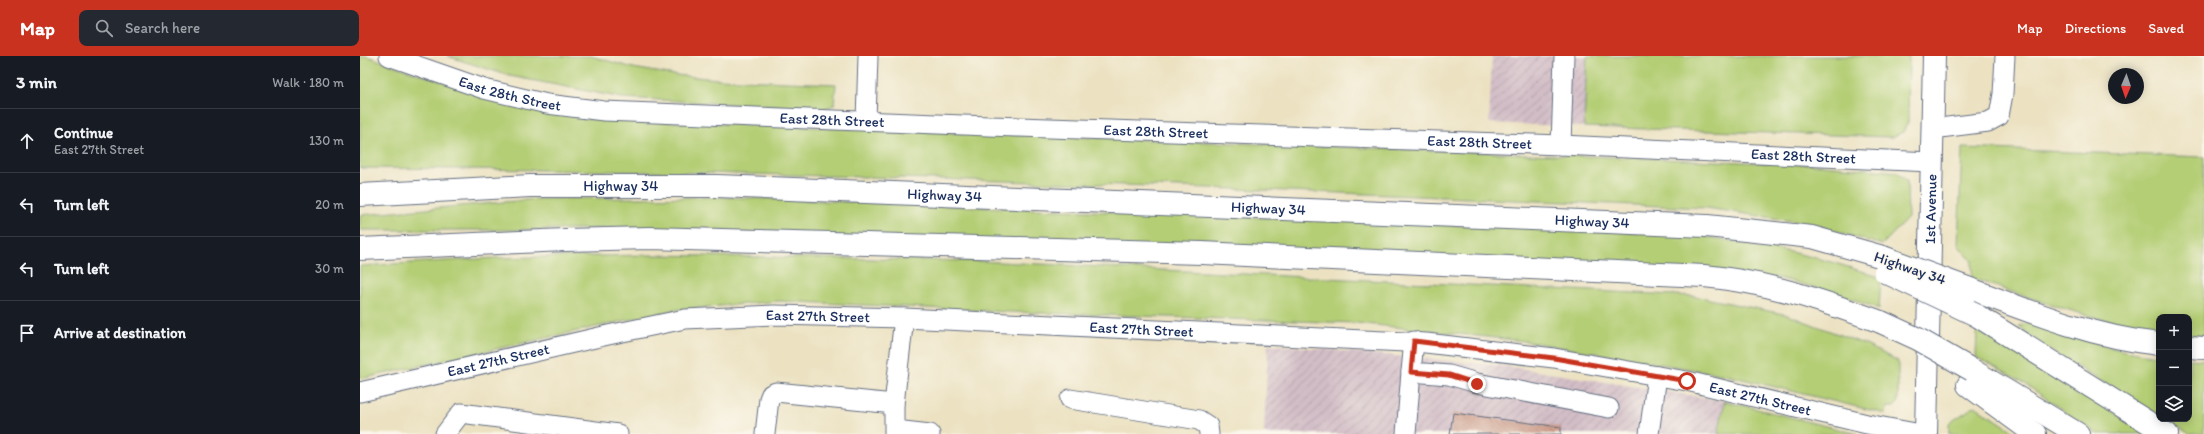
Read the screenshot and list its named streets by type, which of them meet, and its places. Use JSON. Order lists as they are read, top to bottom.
{
  "streets": {
    "main road": ["Highway 34", "1st Avenue"],
    "street": ["East 28th Street", "East 27th Street"]
  },
  "crossings": [
    ["East 28th Street", "1st Avenue"]
  ],
  "north": "bottom",
  "page": {
    "header": "Map",
    "search": "Search here",
    "nav": ["Map", "Directions", "Saved"],
    "heading": ["3 min", "Walk · 180 m"],
    "list": [
      ["Continue", "East 27th Street", "130 m"],
      ["Turn left", "20 m"],
      ["Turn left", "30 m"],
      "Arrive at destination"
    ],
    "map_buttons": ["+", "−"]
  }
}
